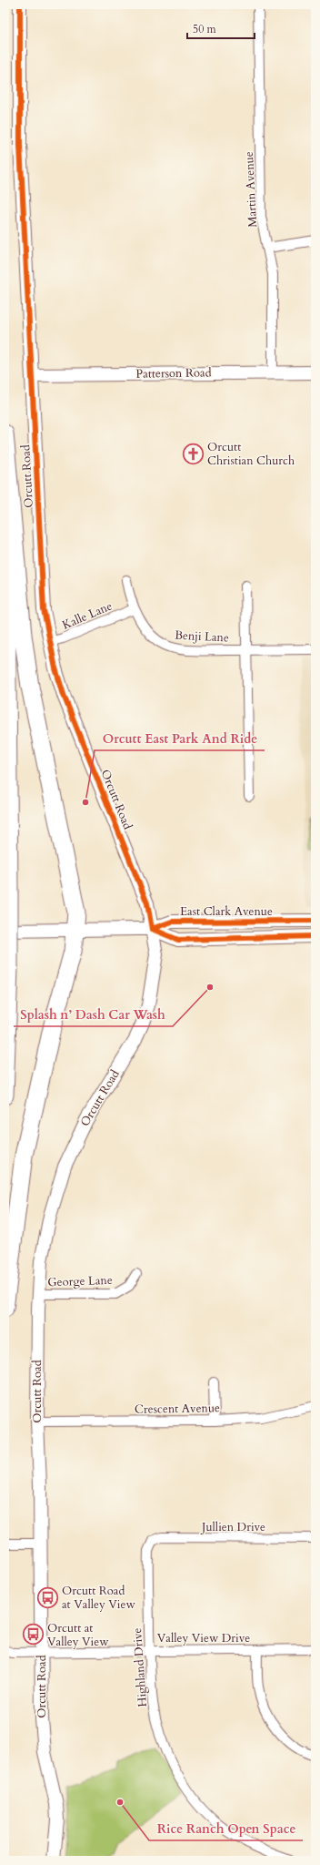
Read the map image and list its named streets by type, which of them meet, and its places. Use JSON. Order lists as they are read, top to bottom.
{
  "streets": {
    "street": [
      "Martin Avenue",
      "Patterson Road",
      "Orcutt Road",
      "Kalle Lane",
      "Benji Lane",
      "East Clark Avenue",
      "George Lane",
      "Crescent Avenue",
      "Jullien Drive",
      "Valley View Drive",
      "Highland Drive"
    ]
  },
  "crossings": [
    ["Martin Avenue", "Patterson Road"],
    ["Patterson Road", "Orcutt Road"],
    ["Orcutt Road", "Kalle Lane"],
    ["Orcutt Road", "East Clark Avenue"],
    ["Orcutt Road", "George Lane"],
    ["Orcutt Road", "Crescent Avenue"],
    ["Orcutt Road", "Valley View Drive"],
    ["Kalle Lane", "Benji Lane"],
    ["Jullien Drive", "Highland Drive"],
    ["Valley View Drive", "Highland Drive"]
  ],
  "places": {
    "church": ["Orcutt Christian Church"],
    "other": ["Orcutt East Park And Ride", "Splash n’ Dash Car Wash", "Rice Ranch Open Space"],
    "bus stop": ["Orcutt Road at Valley View", "Orcutt at Valley View"]
  },
  "scale_bar": "50 m"
}
